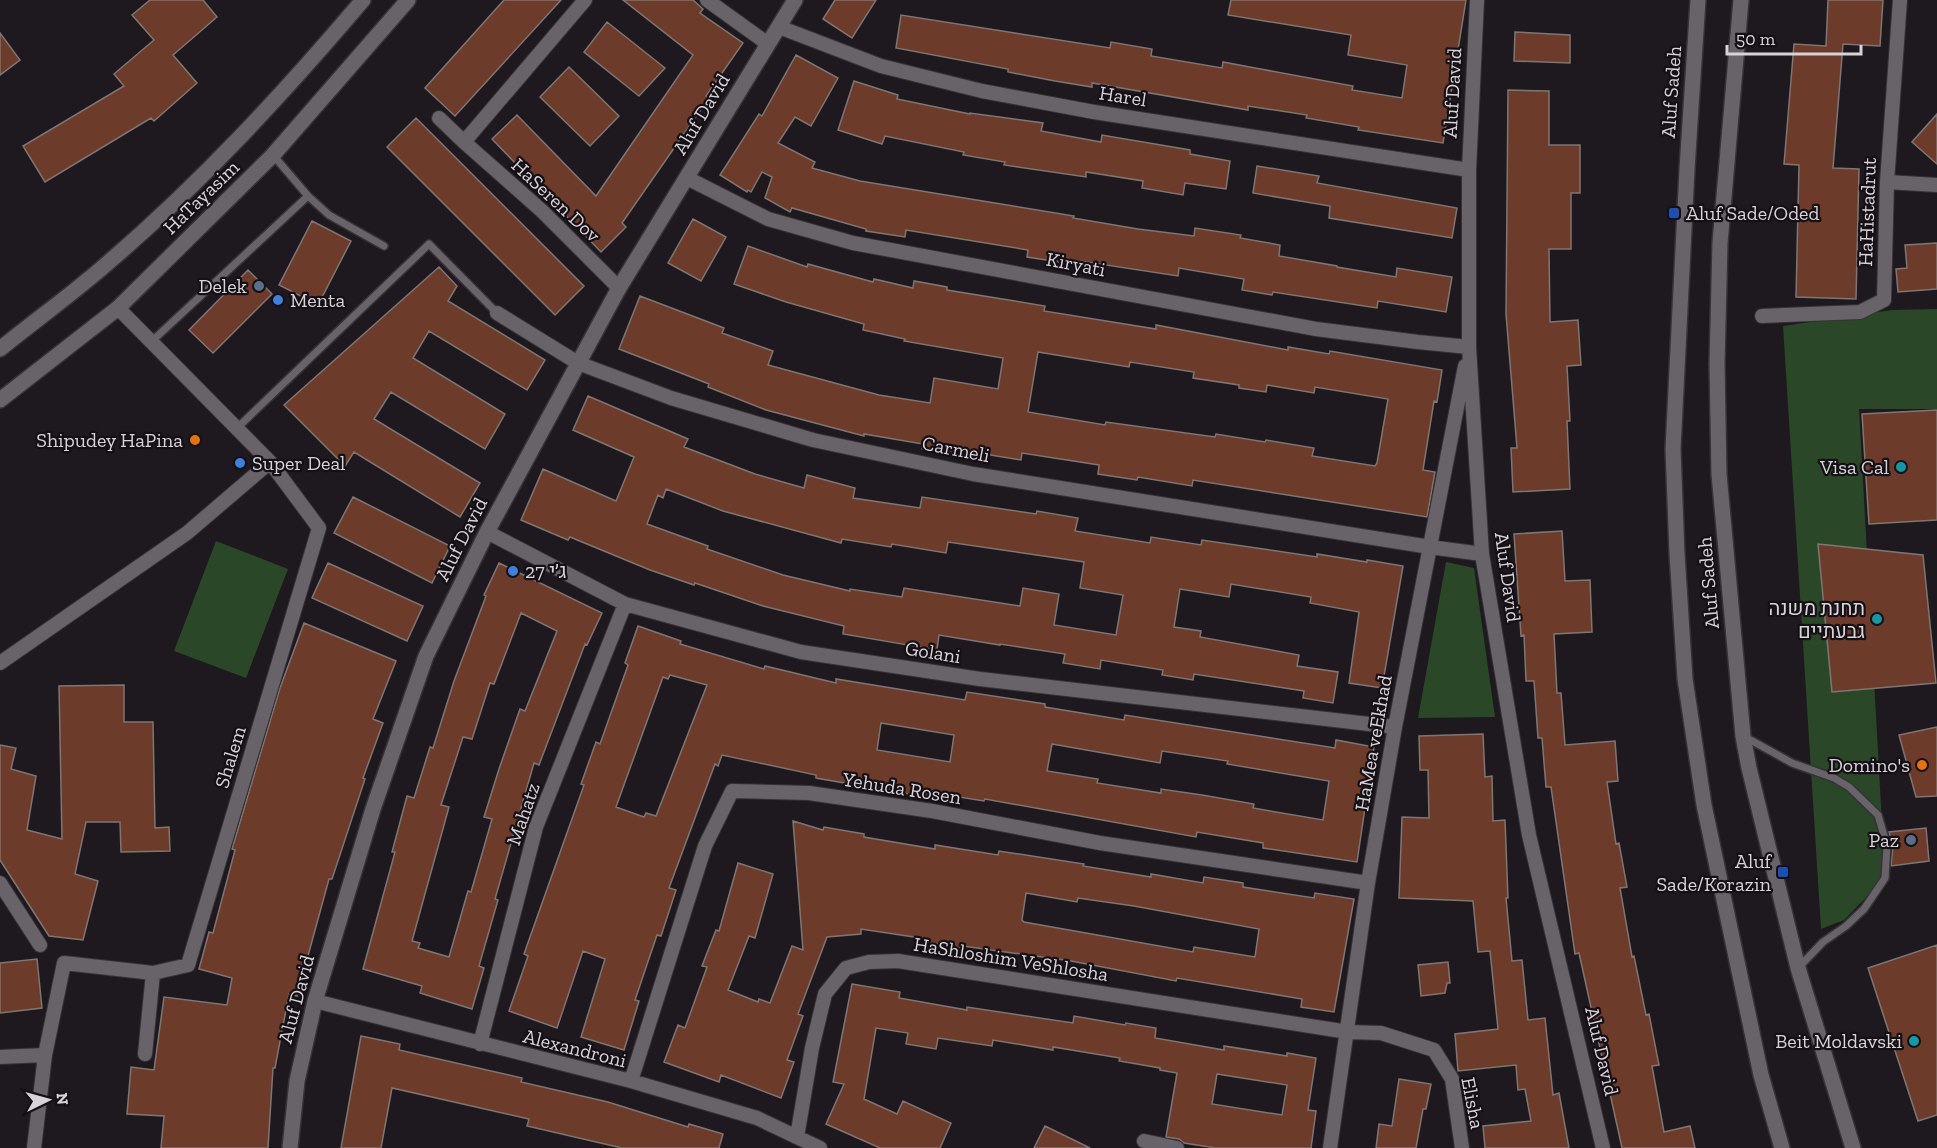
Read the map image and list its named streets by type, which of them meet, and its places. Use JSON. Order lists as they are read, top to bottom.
{
  "streets": {
    "main road": ["Aluf Sadeh", "Aluf David", "HaTayasim"],
    "street": [
      "Harel",
      "HaSeren Dov",
      "HaHistadrut",
      "Kiryati",
      "Carmeli",
      "Golani",
      "HaMea veEkhad",
      "Shalem",
      "Yehuda Rosen",
      "Mahatz",
      "HaShloshim VeShlosha",
      "Alexandroni",
      "Elisha"
    ]
  },
  "crossings": [
    ["Aluf David", "Harel"],
    ["Aluf David", "HaSeren Dov"],
    ["Aluf David", "Kiryati"],
    ["Aluf David", "Carmeli"],
    ["Aluf David", "Golani"],
    ["Aluf David", "HaMea veEkhad"],
    ["Aluf David", "Alexandroni"],
    ["HaTayasim", "Shalem"],
    ["Kiryati", "HaMea veEkhad"],
    ["Carmeli", "HaMea veEkhad"],
    ["Golani", "HaMea veEkhad"],
    ["Golani", "Mahatz"],
    ["HaMea veEkhad", "Yehuda Rosen"],
    ["HaMea veEkhad", "HaShloshim VeShlosha"],
    ["HaMea veEkhad", "Elisha"],
    ["Yehuda Rosen", "Alexandroni"],
    ["Mahatz", "Alexandroni"],
    ["HaShloshim VeShlosha", "Alexandroni"],
    ["HaShloshim VeShlosha", "Elisha"]
  ],
  "places": {
    "transit": ["Aluf Sade/Oded", "Aluf Sade/Korazin"],
    "other": [
      "Delek",
      "Menta",
      "Shipudey HaPina",
      "Super Deal",
      "Visa Cal",
      "ג׳י 27",
      "תחנת משנה גבעתיים",
      "Domino's",
      "Paz",
      "Beit Moldavski"
    ]
  },
  "scale_bar": "50 m",
  "north": "right"
}
